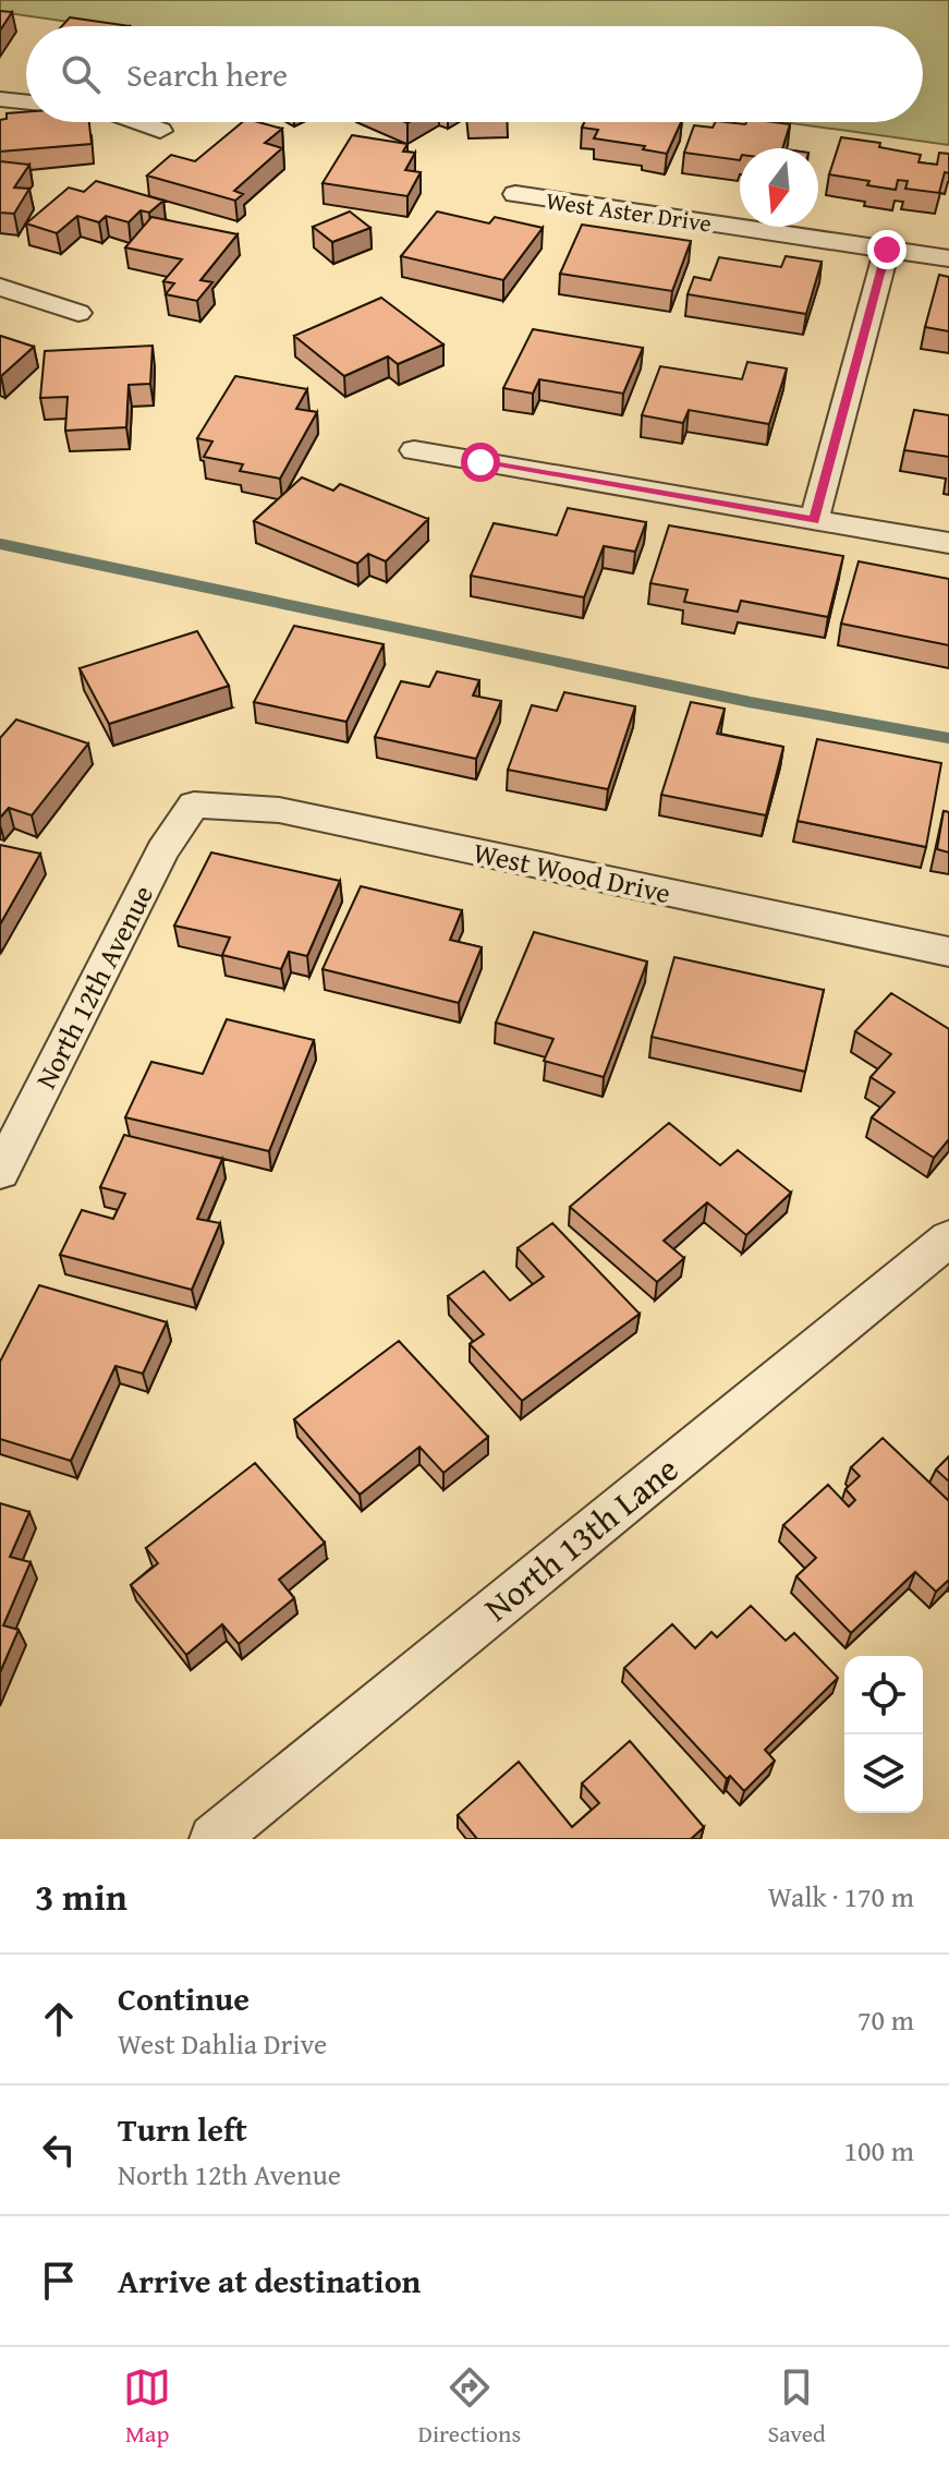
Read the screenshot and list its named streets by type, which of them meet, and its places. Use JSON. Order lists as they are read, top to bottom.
{
  "streets": {
    "street": [
      "West Aster Drive",
      "West Wood Drive",
      "North 12th Avenue",
      "North 13th Lane"
    ]
  },
  "crossings": [
    ["West Wood Drive", "North 12th Avenue"]
  ],
  "north": "bottom",
  "page": {
    "search": "Search here",
    "heading": ["3 min", "Walk · 170 m"],
    "list": [
      ["Continue", "West Dahlia Drive", "70 m"],
      ["Turn left", "North 12th Avenue", "100 m"],
      "Arrive at destination"
    ],
    "nav": ["Map", "Directions", "Saved"]
  }
}
